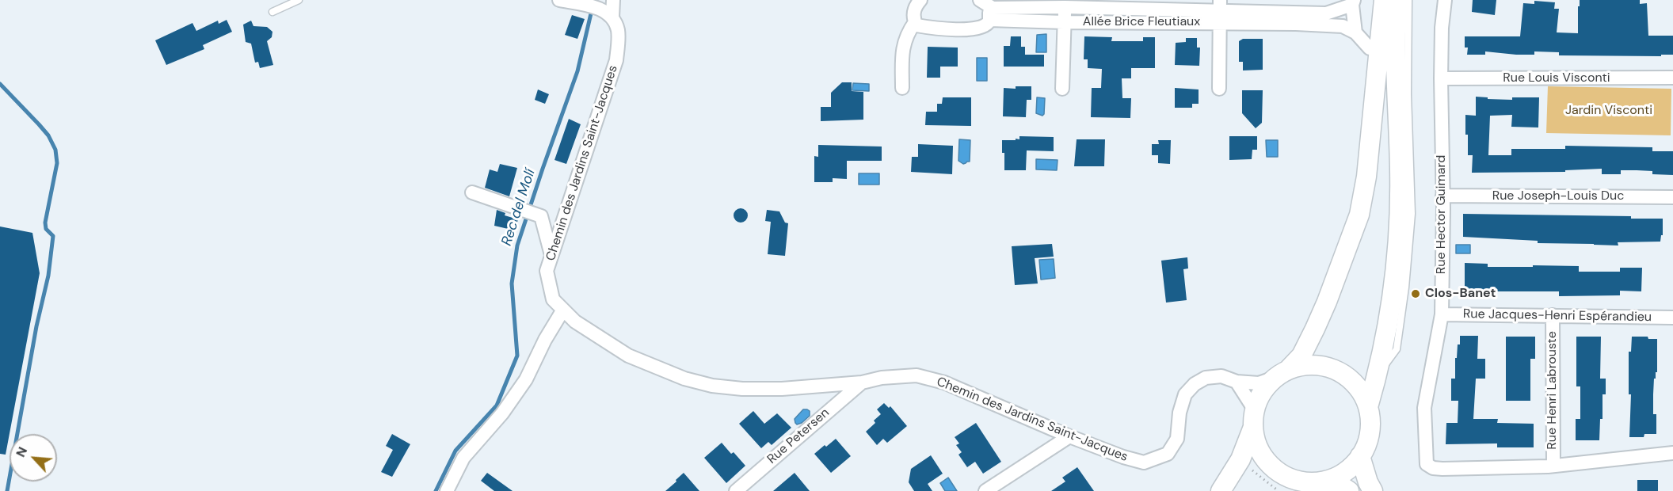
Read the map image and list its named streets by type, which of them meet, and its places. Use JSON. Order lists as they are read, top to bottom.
{
  "streets": {
    "street": [
      "Allée Brice Fleutiaux",
      "Rue Louis Visconti",
      "Chemin des Jardins Saint-Jacques",
      "Rue Joseph-Louis Duc",
      "Rue Hector Guimard",
      "Rue Jacques-Henri Espérandieu",
      "Rue Henri Labrouste",
      "Rue Petersen"
    ]
  },
  "crossings": [
    ["Rue Louis Visconti", "Rue Hector Guimard"],
    ["Chemin des Jardins Saint-Jacques", "Rue Petersen"],
    ["Rue Joseph-Louis Duc", "Rue Hector Guimard"],
    ["Rue Hector Guimard", "Rue Jacques-Henri Espérandieu"],
    ["Rue Hector Guimard", "Rue Henri Labrouste"],
    ["Rue Jacques-Henri Espérandieu", "Rue Henri Labrouste"]
  ],
  "water": ["Rec del Molí"],
  "parks": ["Jardin Visconti"],
  "places": ["Clos-Banet"],
  "north": "top left"
}
